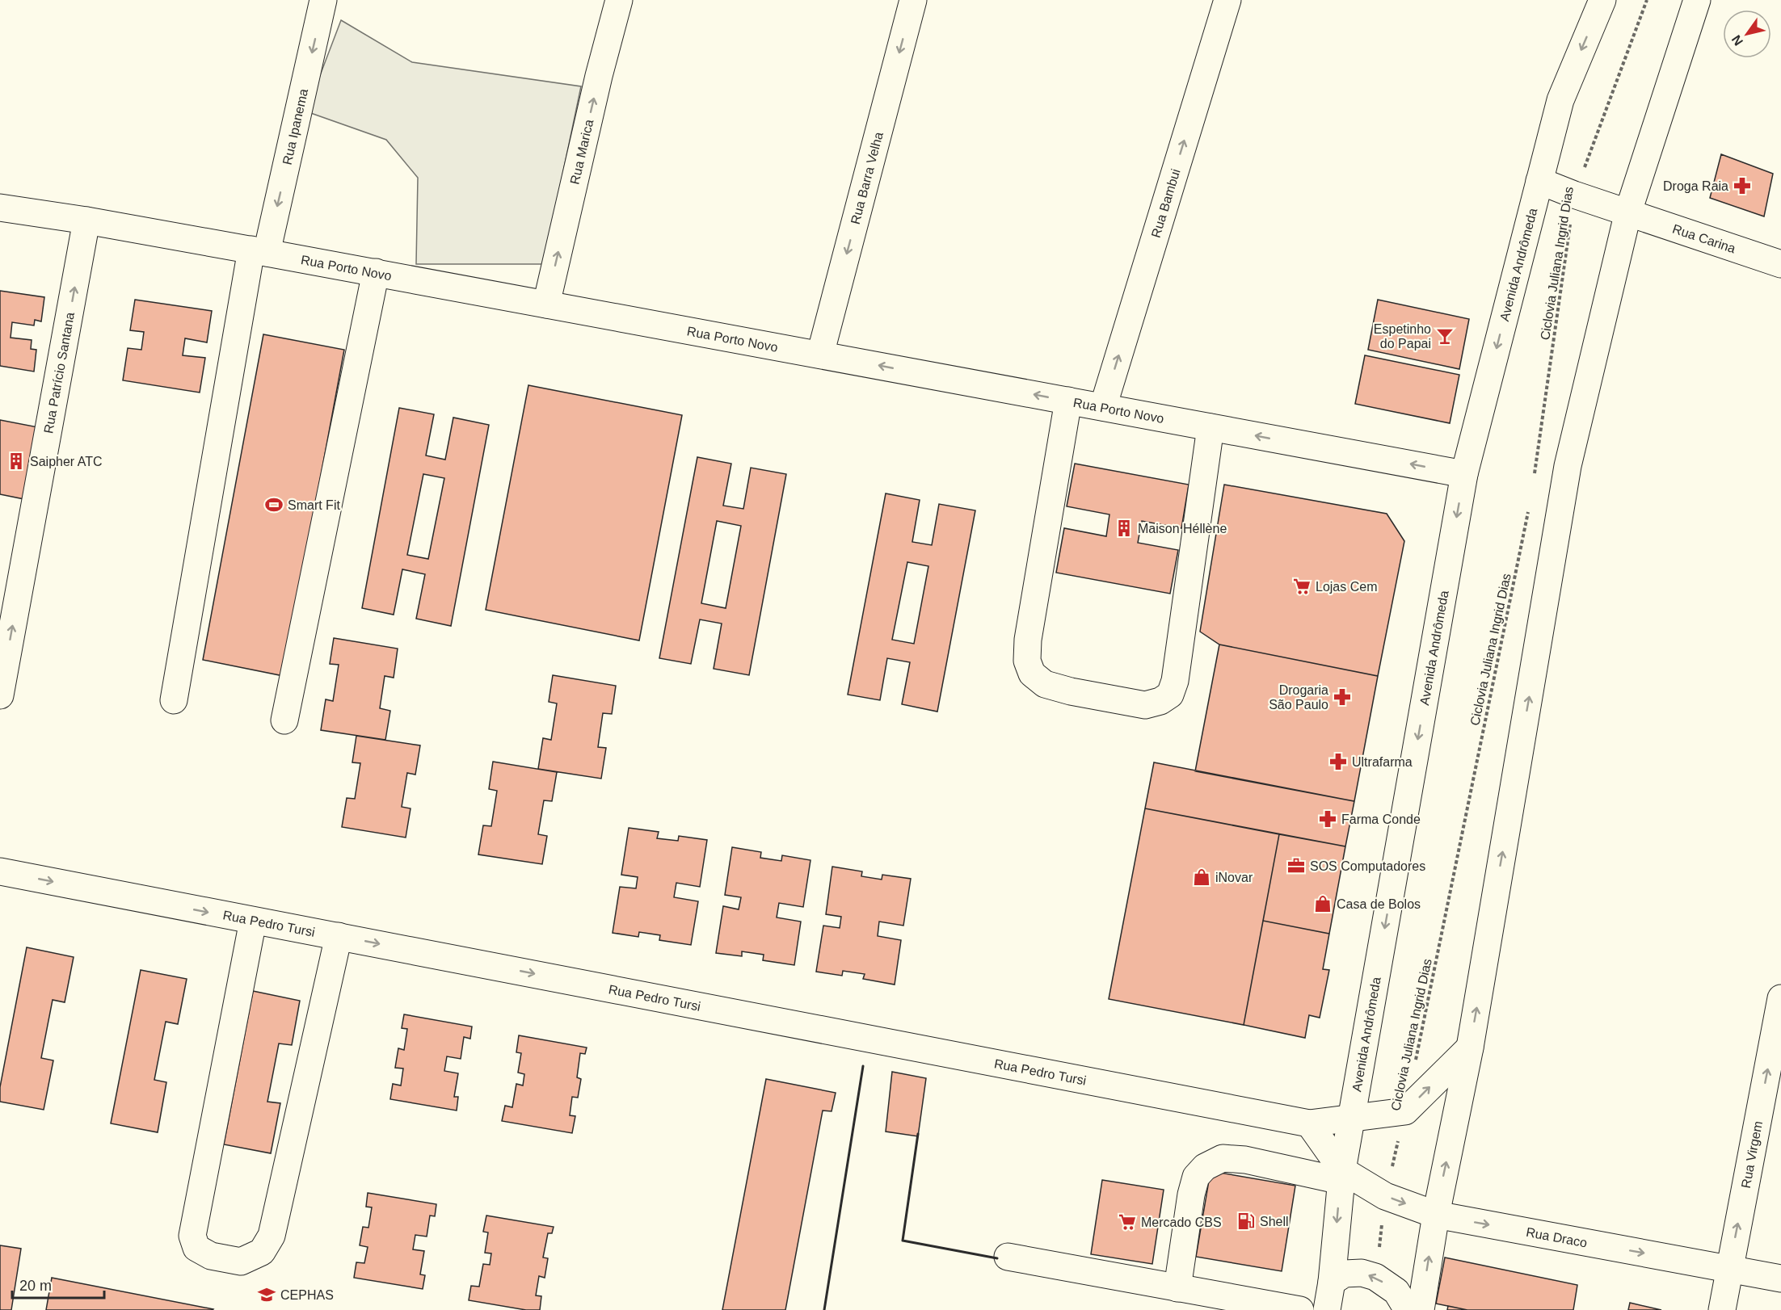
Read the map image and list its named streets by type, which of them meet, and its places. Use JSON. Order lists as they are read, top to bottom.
{
  "streets": {
    "street": [
      "Rua Ipanema",
      "Rua Marica",
      "Rua Barra Velha",
      "Rua Bambui",
      "Rua Carina",
      "Avenida Andrômeda",
      "Rua Porto Novo",
      "Rua Patrício Santana",
      "Rua Pedro Tursi",
      "Rua Virgem",
      "Rua Draco"
    ],
    "path": ["Ciclovia Juliana Ingrid Dias"]
  },
  "crossings": [
    ["Rua Ipanema", "Rua Porto Novo"],
    ["Rua Marica", "Rua Porto Novo"],
    ["Rua Barra Velha", "Rua Porto Novo"],
    ["Rua Bambui", "Rua Porto Novo"],
    ["Rua Carina", "Ciclovia Juliana Ingrid Dias"],
    ["Rua Carina", "Avenida Andrômeda"],
    ["Ciclovia Juliana Ingrid Dias", "Rua Pedro Tursi"],
    ["Ciclovia Juliana Ingrid Dias", "Rua Draco"],
    ["Avenida Andrômeda", "Rua Porto Novo"],
    ["Avenida Andrômeda", "Rua Pedro Tursi"],
    ["Avenida Andrômeda", "Rua Draco"],
    ["Rua Porto Novo", "Rua Patrício Santana"],
    ["Rua Virgem", "Rua Draco"]
  ],
  "one_way": [
    "Rua Ipanema",
    "Rua Marica",
    "Rua Barra Velha",
    "Rua Bambui",
    "Rua Patrício Santana",
    "Rua Pedro Tursi",
    "Rua Virgem",
    "Rua Draco"
  ],
  "places": {
    "pharmacy": [
      "Droga Raia",
      "Drogaria São Paulo",
      "Ultrafarma",
      "Farma Conde"
    ],
    "bar": ["Espetinho do Papai"],
    "building": ["Saipher ATC", "Maison Héllène"],
    "sports": ["Smart Fit"],
    "supermarket": ["Lojas Cem", "Mercado CBS"],
    "office": ["SOS Computadores"],
    "shop": ["iNovar", "Casa de Bolos"],
    "fuel station": ["Shell"],
    "school or university": ["CEPHAS"]
  },
  "scale_bar": "20 m",
  "north": "bottom left"
}
